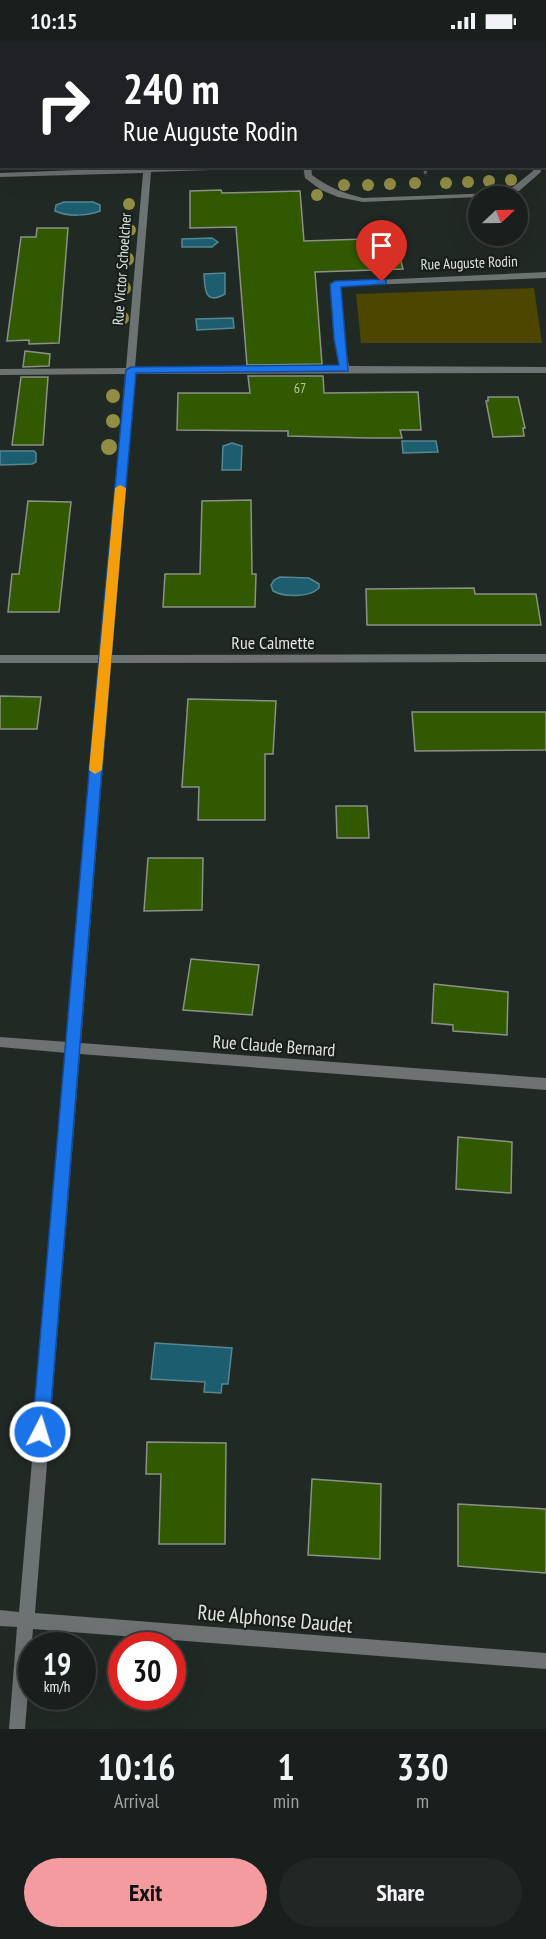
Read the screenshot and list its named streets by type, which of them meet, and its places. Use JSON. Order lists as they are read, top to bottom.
{
  "streets": {
    "street": [
      "Rue Auguste Rodin",
      "Rue Victor Schoelcher",
      "Rue Calmette",
      "Rue Claude Bernard",
      "Rue Alphonse Daudet"
    ]
  },
  "crossings": [
    ["Rue Victor Schoelcher", "Rue Calmette"],
    ["Rue Victor Schoelcher", "Rue Claude Bernard"],
    ["Rue Victor Schoelcher", "Rue Alphonse Daudet"]
  ],
  "house_numbers": ["67"],
  "north": "right",
  "page": {
    "status": "10:15",
    "turn": ["240 m", "Rue Auguste Rodin"],
    "speed": "19 km/h",
    "limit": "30",
    "eta": [
      "10:16",
      "Arrival",
      "1",
      "min",
      "330",
      "m"
    ],
    "buttons": ["Exit", "Share"]
  }
}
